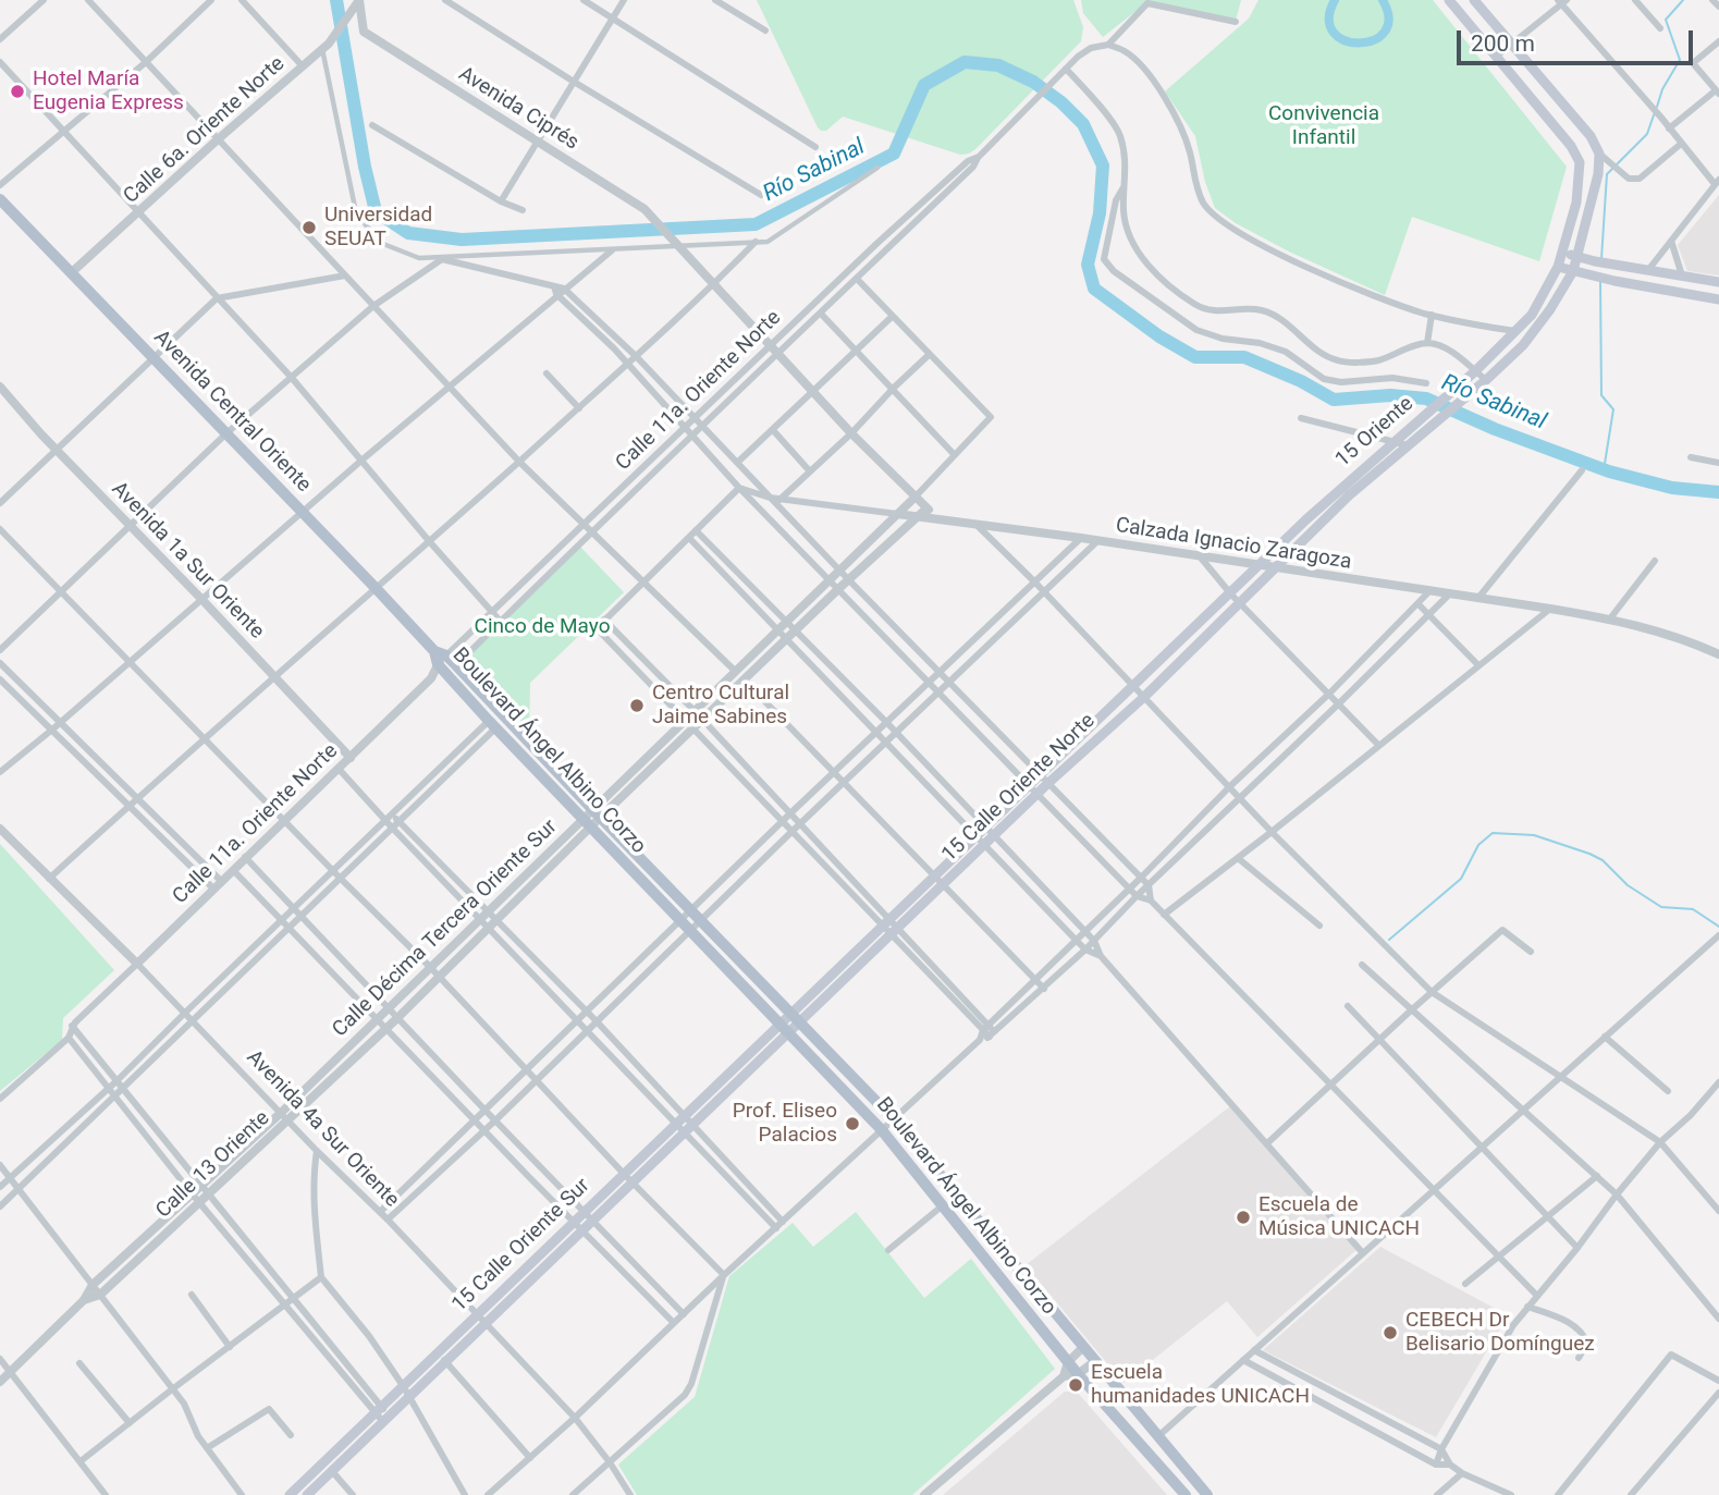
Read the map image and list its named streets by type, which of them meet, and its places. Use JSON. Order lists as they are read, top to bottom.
{
  "streets": {
    "main road": [
      "Avenida Central Oriente",
      "15 Oriente",
      "Boulevard Ángel Albino Corzo",
      "15 Calle Oriente Norte",
      "15 Calle Oriente Sur"
    ],
    "street": [
      "Avenida Ciprés",
      "Calle 6a. Oriente Norte",
      "Calle 11a. Oriente Norte",
      "Calzada Ignacio Zaragoza",
      "Avenida 1a Sur Oriente",
      "Calle Décima Tercera Oriente Sur",
      "Avenida 4a Sur Oriente",
      "Calle 13 Oriente"
    ]
  },
  "crossings": [
    ["Avenida Ciprés", "Calle 6a. Oriente Norte"],
    ["Avenida Ciprés", "Calle 11a. Oriente Norte"],
    ["Avenida Ciprés", "Calzada Ignacio Zaragoza"],
    ["Avenida Ciprés", "Calle Décima Tercera Oriente Sur"],
    ["Calle 6a. Oriente Norte", "Avenida Central Oriente"],
    ["Calle 11a. Oriente Norte", "Avenida 1a Sur Oriente"],
    ["Calle 11a. Oriente Norte", "Boulevard Ángel Albino Corzo"],
    ["Calle 11a. Oriente Norte", "Avenida 4a Sur Oriente"],
    ["Avenida Central Oriente", "Boulevard Ángel Albino Corzo"],
    ["15 Oriente", "Calzada Ignacio Zaragoza"],
    ["15 Oriente", "15 Calle Oriente Norte"],
    ["Calzada Ignacio Zaragoza", "15 Calle Oriente Norte"],
    ["Calzada Ignacio Zaragoza", "Calle Décima Tercera Oriente Sur"],
    ["Boulevard Ángel Albino Corzo", "15 Calle Oriente Norte"],
    ["Boulevard Ángel Albino Corzo", "Calle Décima Tercera Oriente Sur"],
    ["Boulevard Ángel Albino Corzo", "Calle 13 Oriente"],
    ["Boulevard Ángel Albino Corzo", "15 Calle Oriente Sur"],
    ["15 Calle Oriente Norte", "15 Calle Oriente Sur"],
    ["Calle Décima Tercera Oriente Sur", "Avenida 4a Sur Oriente"],
    ["Calle Décima Tercera Oriente Sur", "Calle 13 Oriente"],
    ["Avenida 4a Sur Oriente", "Calle 13 Oriente"],
    ["Avenida 4a Sur Oriente", "15 Calle Oriente Sur"]
  ],
  "water": ["Río Sabinal"],
  "parks": ["Convivencia Infantil", "Cinco de Mayo"],
  "places": [
    "Hotel María Eugenia Express",
    "Universidad SEUAT",
    "Centro Cultural Jaime Sabines",
    "Prof. Eliseo Palacios",
    "Escuela de Música UNICACH",
    "CEBECH Dr Belisario Domínguez",
    "Escuela humanidades UNICACH"
  ],
  "scale_bar": "200 m"
}
